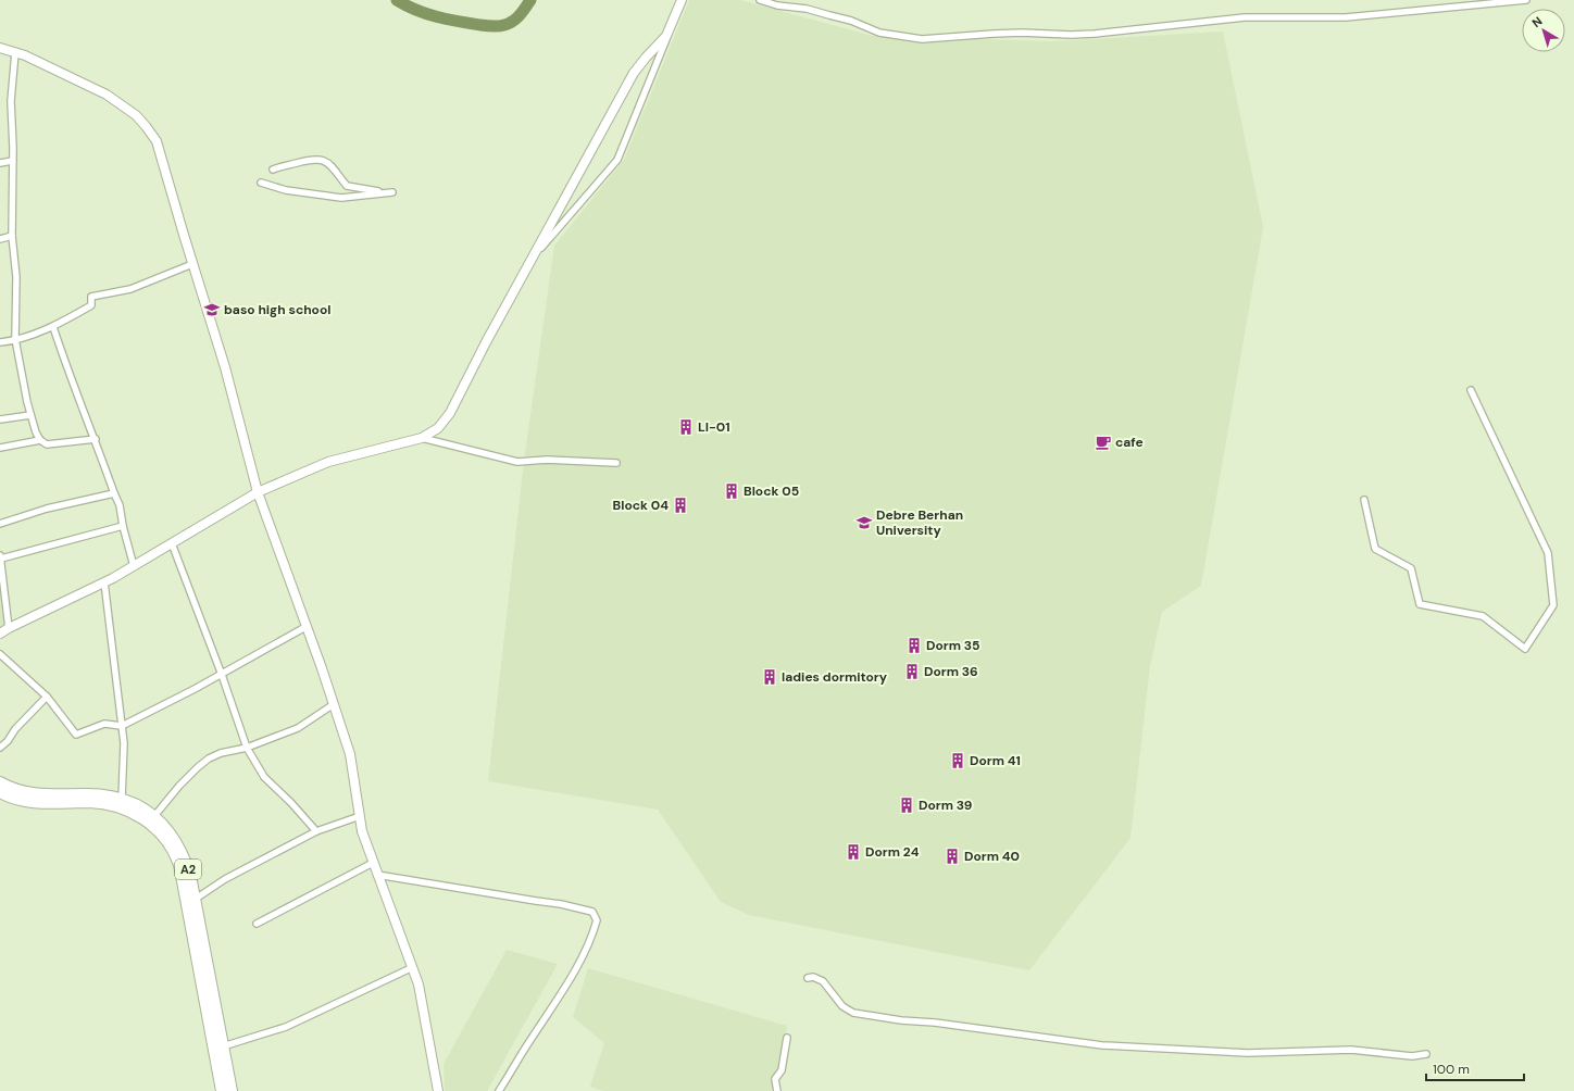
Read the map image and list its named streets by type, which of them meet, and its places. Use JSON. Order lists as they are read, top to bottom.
{
  "streets": {
    "highway": ["A2"]
  },
  "places": {
    "school or university": ["baso high school", "Debre Berhan University"],
    "building": [
      "LI-01",
      "Block 05",
      "Block 04",
      "Dorm 35",
      "Dorm 36",
      "ladies dormitory",
      "Dorm 41",
      "Dorm 39",
      "Dorm 24",
      "Dorm 40"
    ],
    "cafe": ["cafe"]
  },
  "scale_bar": "100 m",
  "north": "top left"
}
